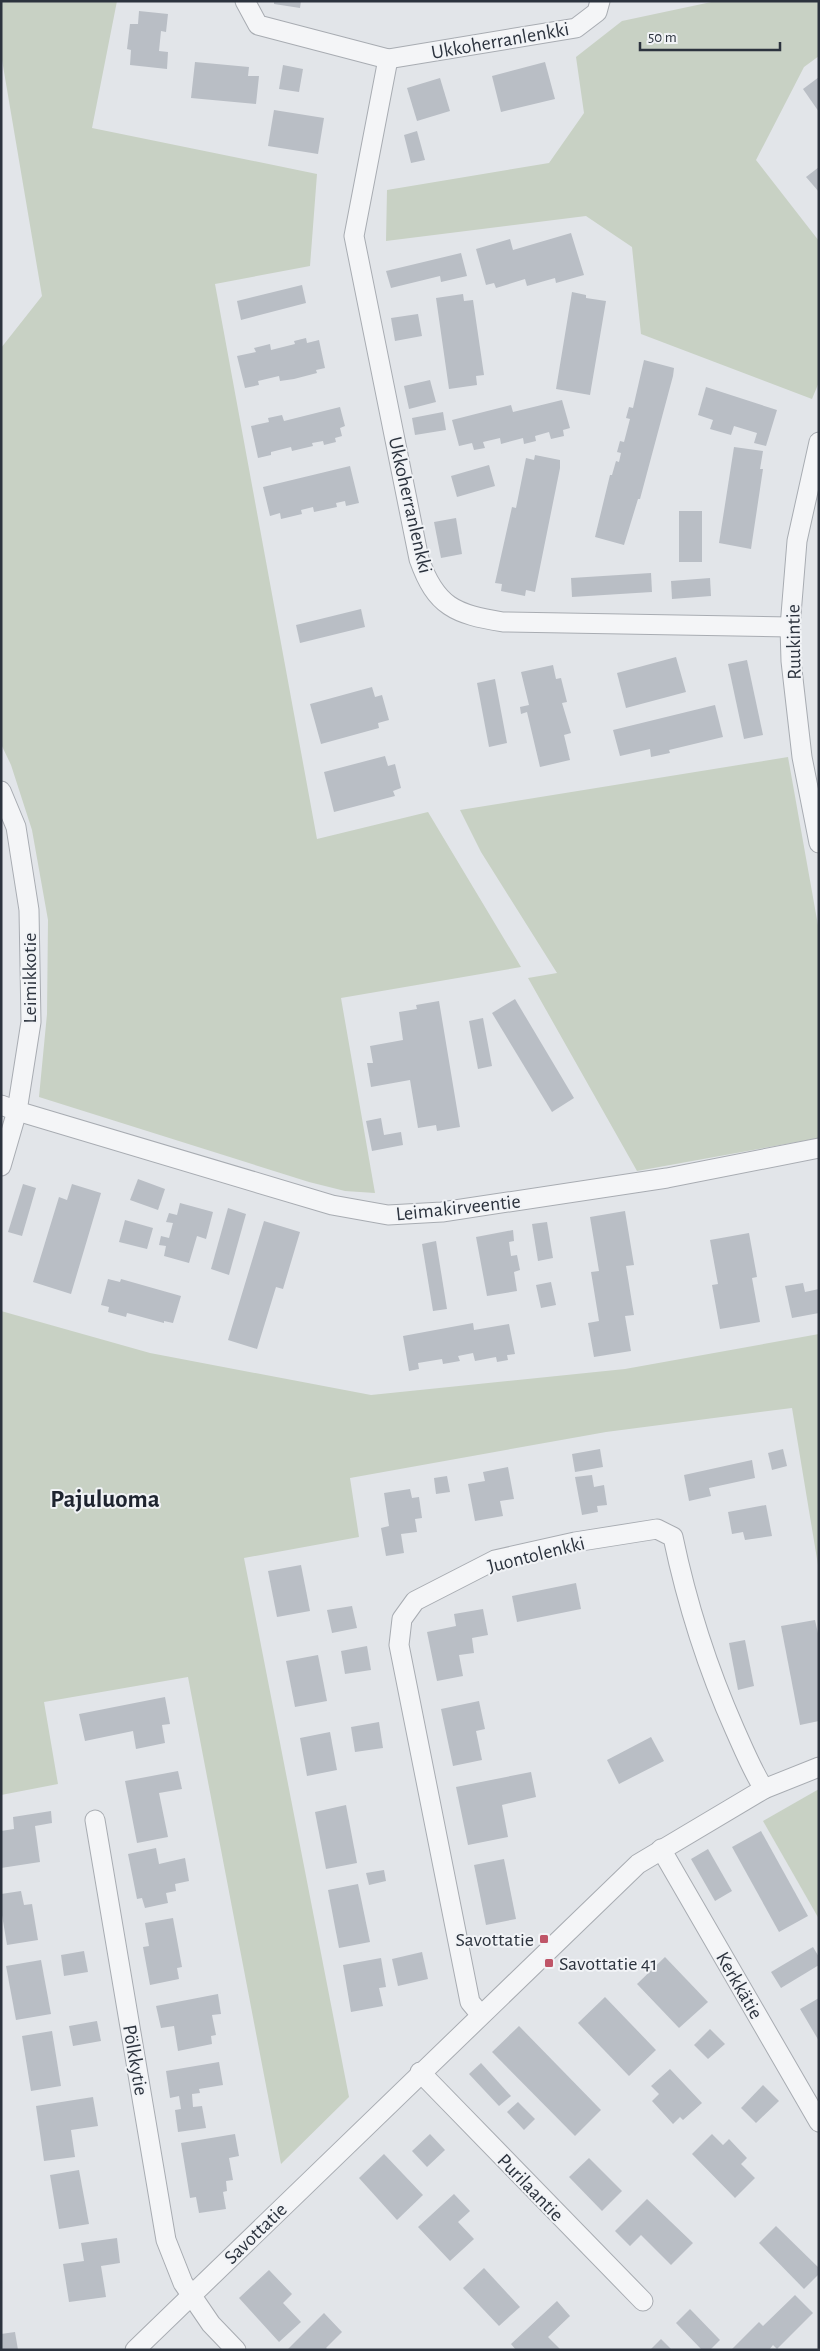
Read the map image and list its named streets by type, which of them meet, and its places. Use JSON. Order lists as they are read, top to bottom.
{
  "streets": {
    "street": [
      "Ukkoherranlenkki",
      "Ruukintie",
      "Leimikkotie",
      "Leimakirveentie",
      "Juontolenkki",
      "Kerkkätie",
      "Pölkkytie",
      "Purilaantie",
      "Savottatie"
    ]
  },
  "crossings": [
    ["Ukkoherranlenkki", "Ruukintie"],
    ["Leimikkotie", "Leimakirveentie"],
    ["Juontolenkki", "Savottatie"],
    ["Kerkkätie", "Savottatie"],
    ["Pölkkytie", "Savottatie"],
    ["Purilaantie", "Savottatie"]
  ],
  "districts": ["Pajuluoma"],
  "places": {
    "transit": ["Savottatie", "Savottatie 41"]
  },
  "scale_bar": "50 m"
}
